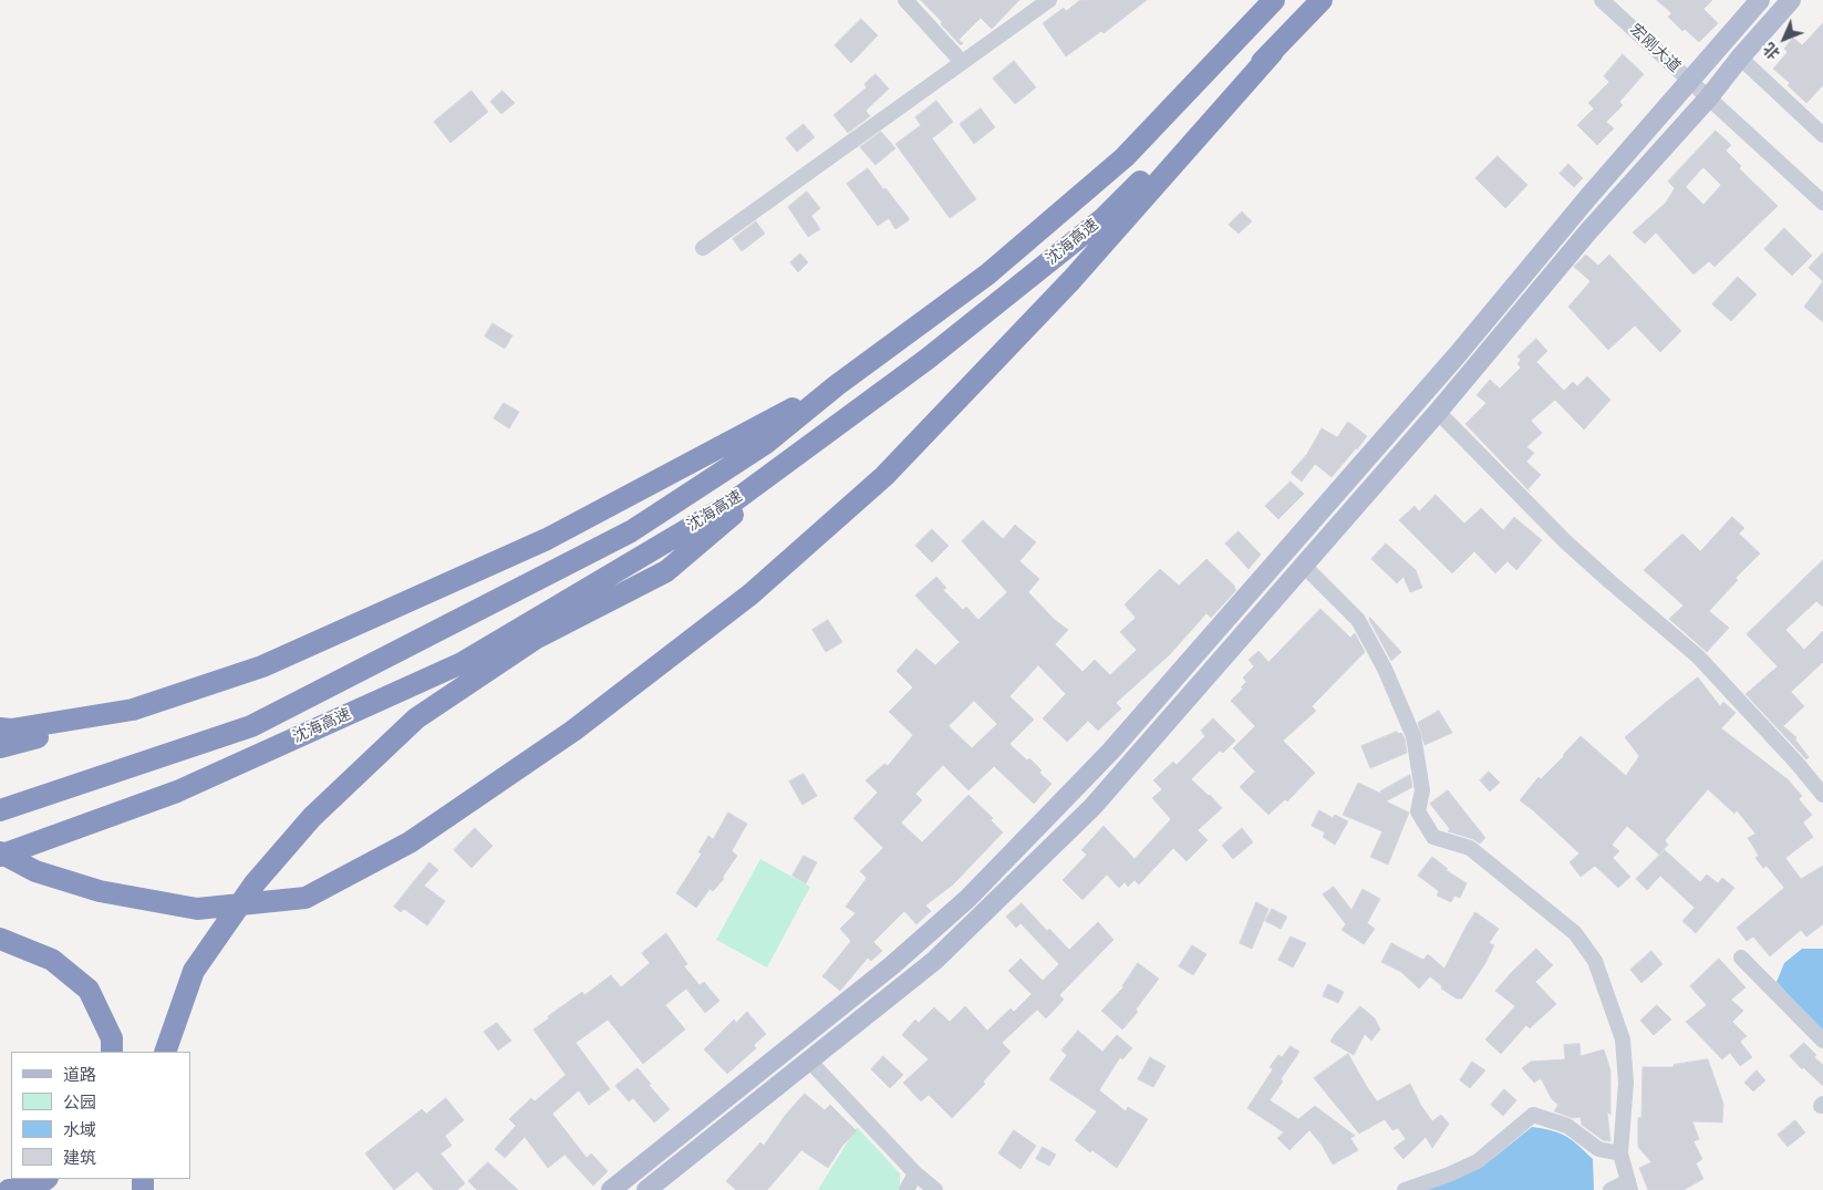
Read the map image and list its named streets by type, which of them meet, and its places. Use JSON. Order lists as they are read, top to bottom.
{
  "streets": {
    "highway": ["沈海高速"],
    "street": ["宏刚大道"]
  },
  "legend": [
    "道路",
    "公园",
    "水域",
    "建筑"
  ],
  "north": "bottom left"
}
